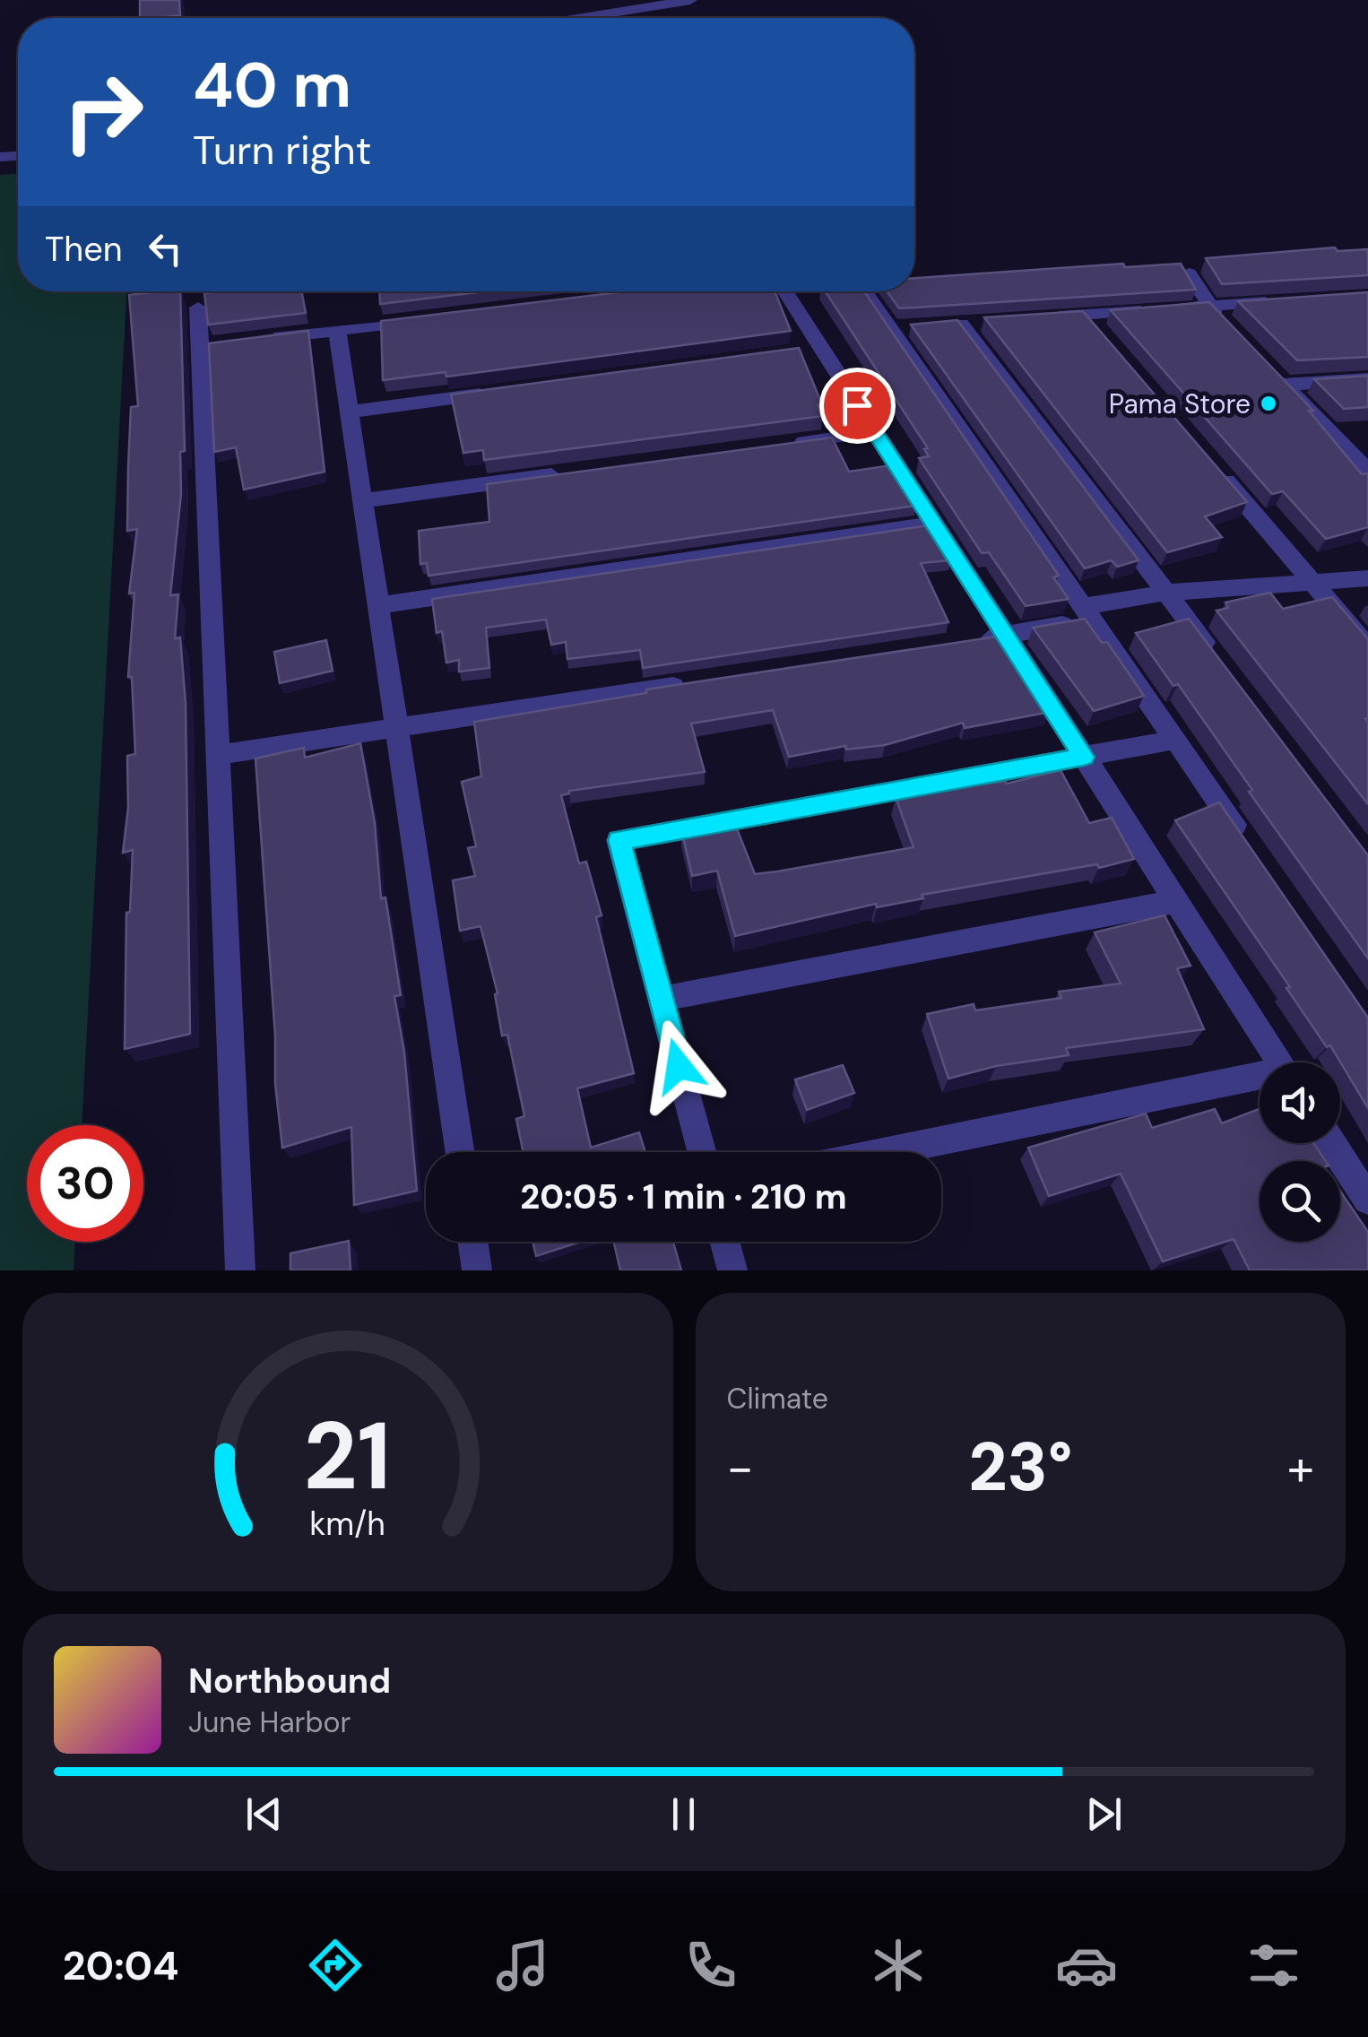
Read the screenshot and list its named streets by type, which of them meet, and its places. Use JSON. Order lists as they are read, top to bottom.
{
  "places": ["Pama Store"],
  "page": {
    "turn": ["40 m", "Turn right"],
    "then": "Then",
    "limit": "30",
    "trip": "20:05 · 1 min · 210 m",
    "tile": "Climate",
    "heat": ["−", "23°", "+"],
    "song": ["Northbound", "June Harbor"],
    "tabs": "20:04",
    "gauge": ["21", "km/h"]
  }
}
